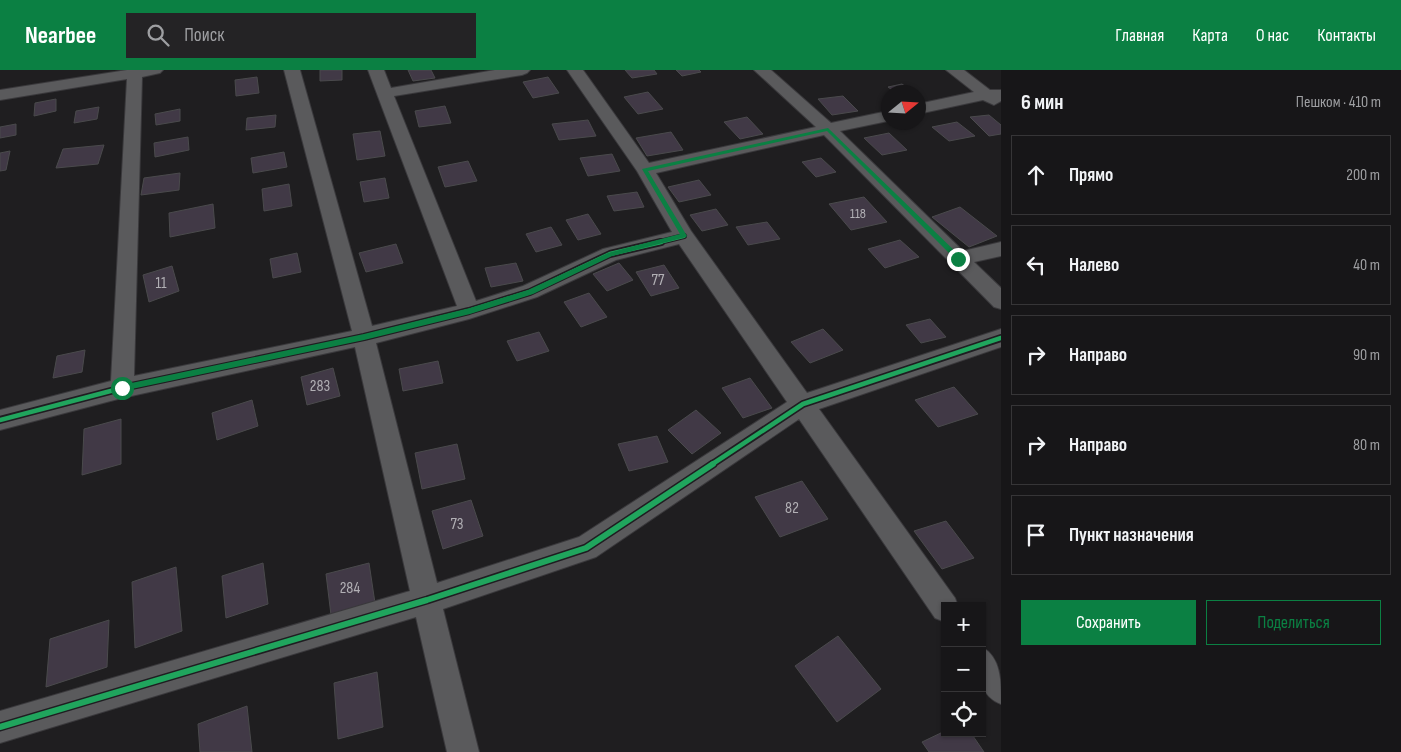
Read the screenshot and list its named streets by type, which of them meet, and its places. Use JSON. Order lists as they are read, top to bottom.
{
  "house_numbers": [
    "118",
    "77",
    "11",
    "283",
    "82",
    "73",
    "284"
  ],
  "north": "right",
  "page": {
    "header": "Nearbee",
    "search": "Поиск",
    "nav": [
      "Главная",
      "Карта",
      "О нас",
      "Контакты"
    ],
    "heading": ["6 мин", "Пешком · 410 m"],
    "list": [
      ["Прямо", "200 m"],
      ["Налево", "40 m"],
      ["Направо", "90 m"],
      ["Направо", "80 m"],
      "Пункт назначения"
    ],
    "buttons": ["Сохранить", "Поделиться"],
    "map_buttons": ["+", "−"]
  }
}
